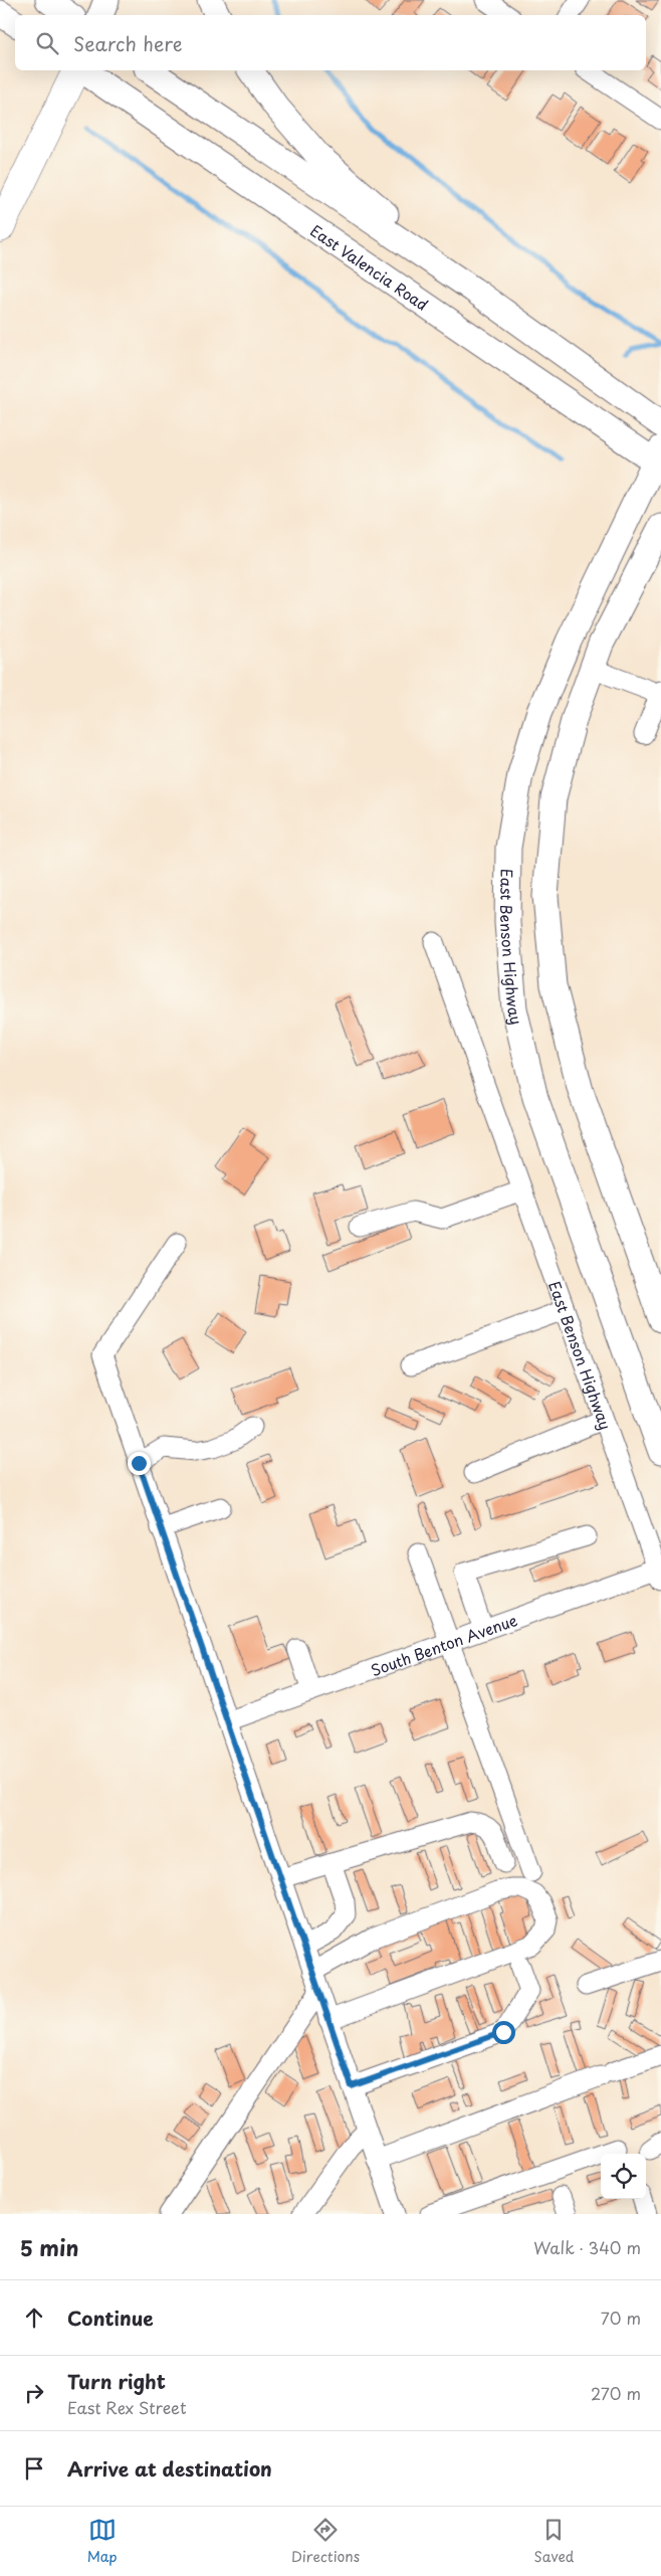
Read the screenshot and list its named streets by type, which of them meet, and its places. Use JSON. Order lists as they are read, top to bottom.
{
  "streets": {
    "main road": ["East Valencia Road", "East Benson Highway"],
    "street": ["South Benton Avenue"]
  },
  "crossings": [
    ["East Valencia Road", "East Benson Highway"],
    ["East Benson Highway", "South Benton Avenue"]
  ],
  "page": {
    "search": "Search here",
    "heading": ["5 min", "Walk · 340 m"],
    "list": [
      ["Continue", "70 m"],
      ["Turn right", "East Rex Street", "270 m"],
      "Arrive at destination"
    ],
    "nav": ["Map", "Directions", "Saved"]
  }
}
